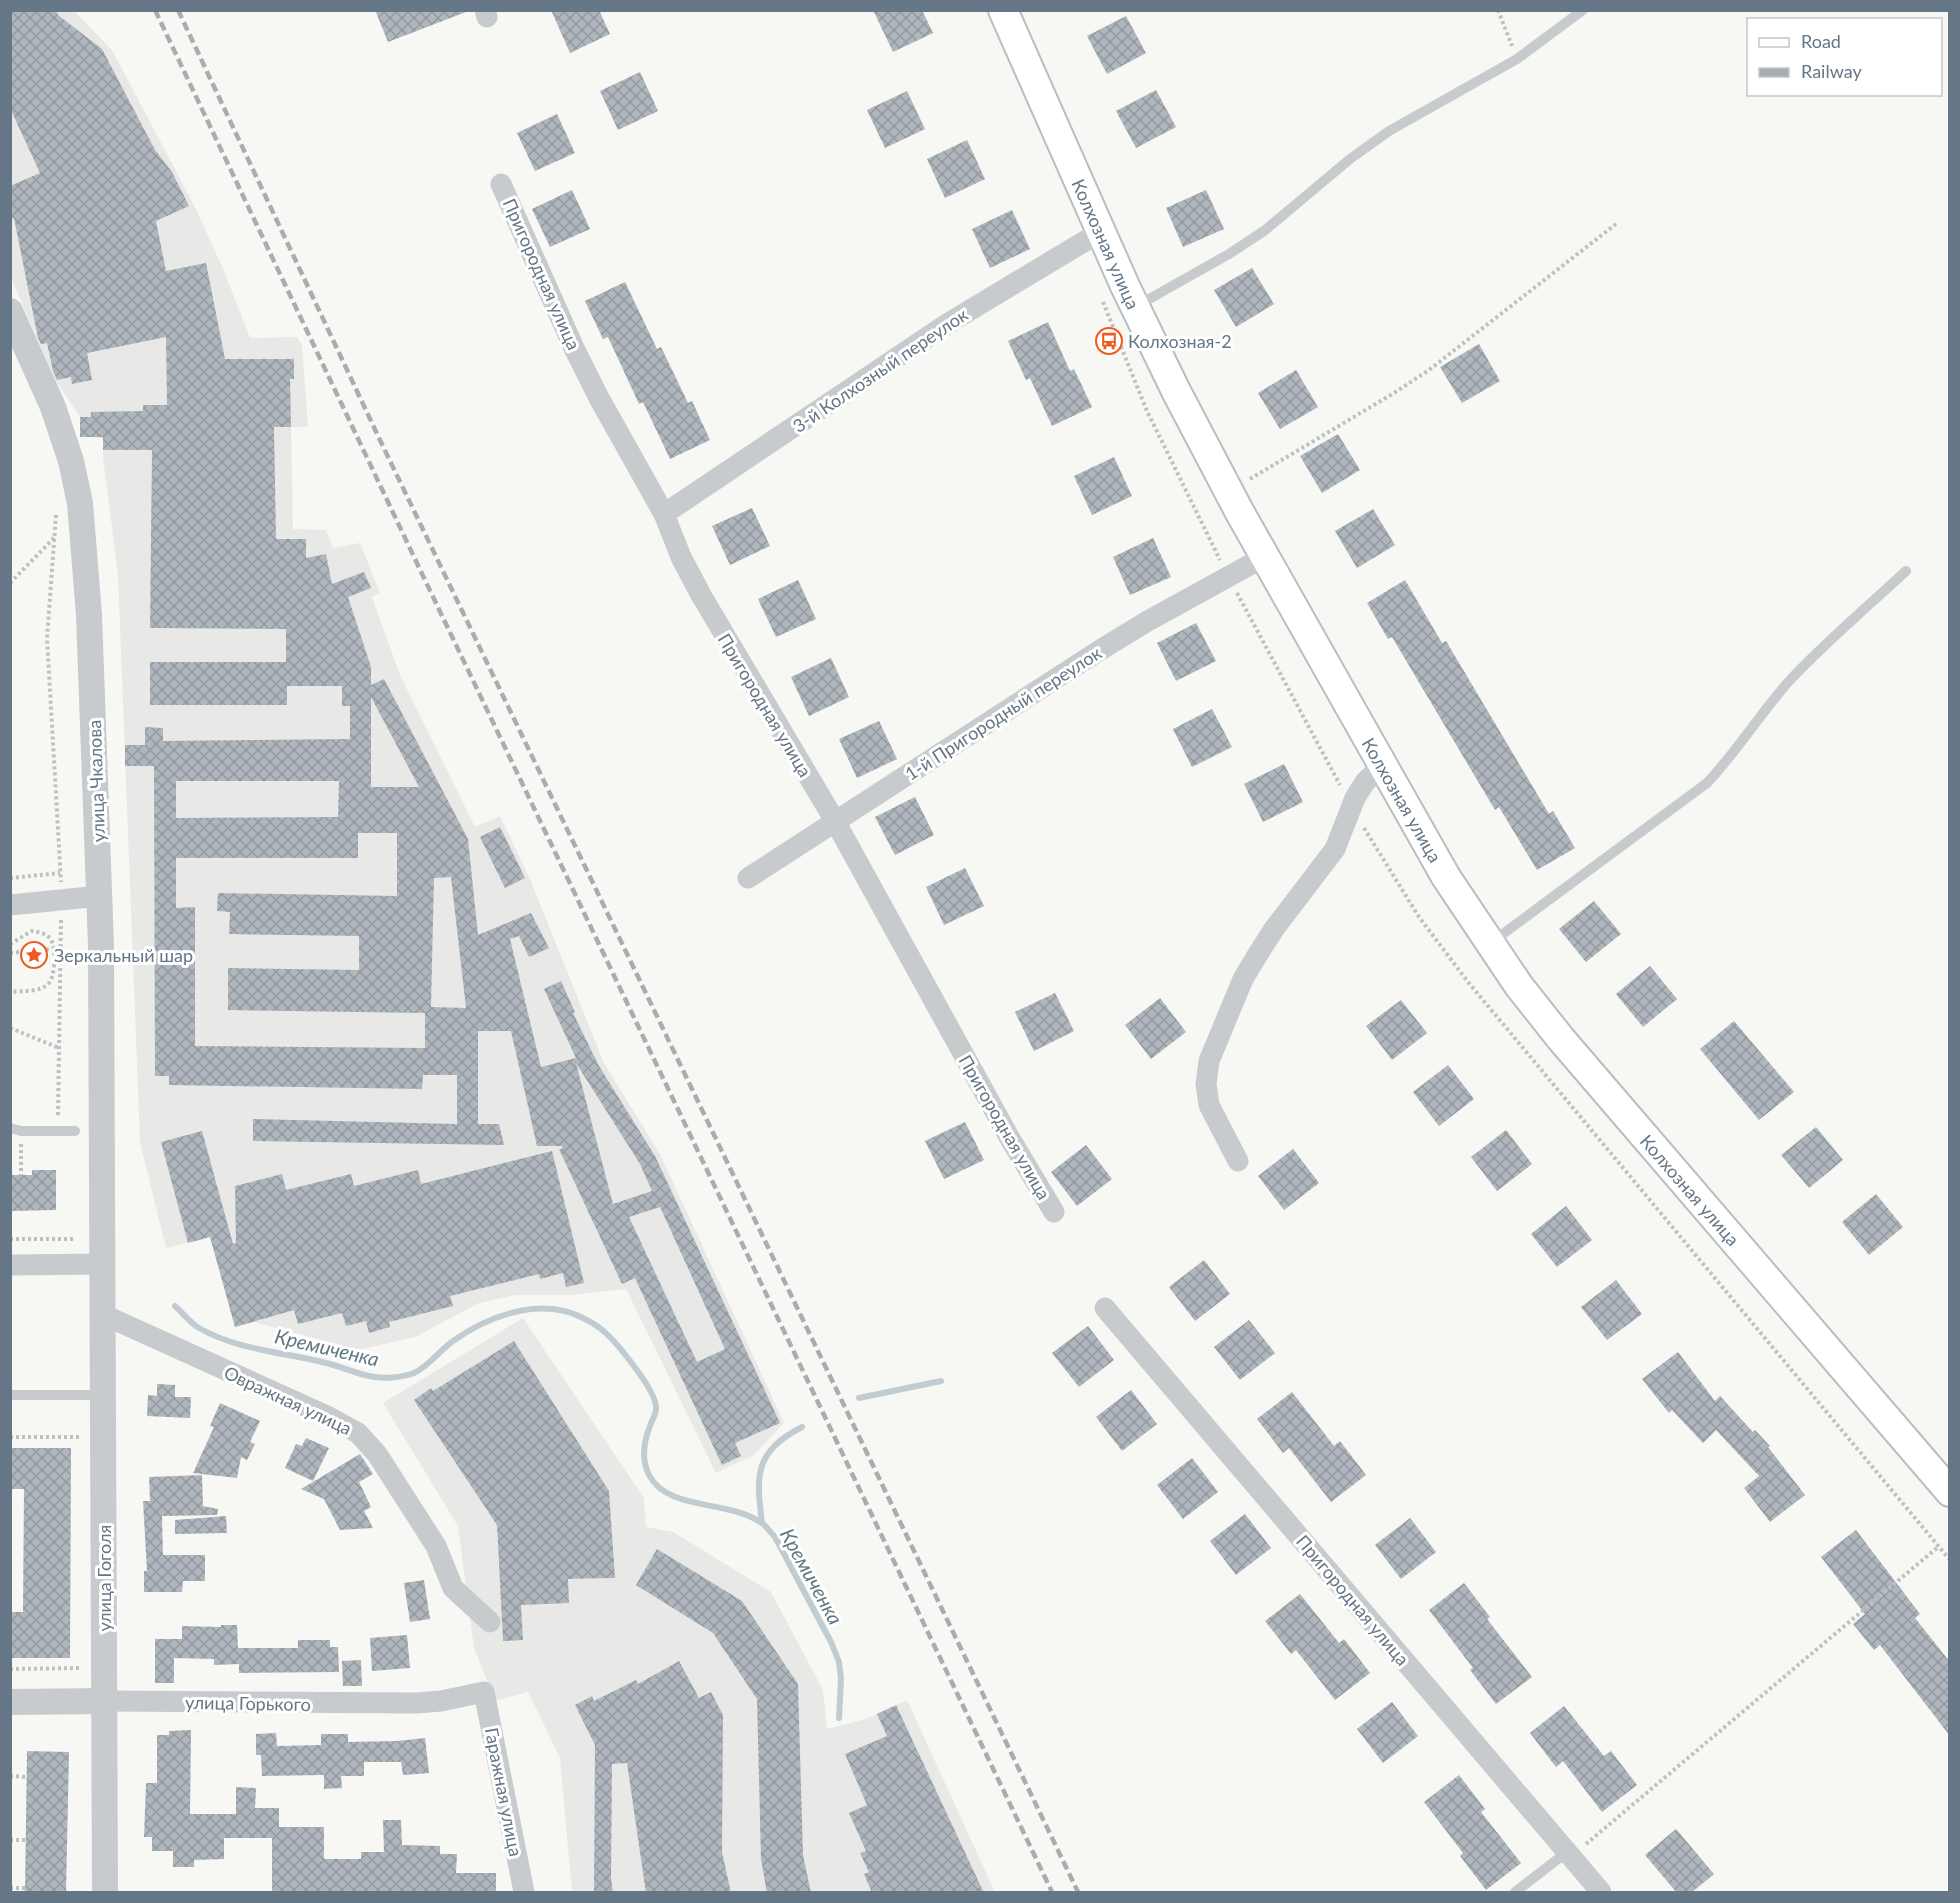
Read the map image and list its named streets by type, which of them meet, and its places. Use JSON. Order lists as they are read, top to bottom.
{
  "streets": {
    "main road": ["Колхозная улица"],
    "street": [
      "Пригородная улица",
      "3-й Колхозный переулок",
      "1-й Пригородный переулок",
      "улица Чкалова",
      "Овражная улица",
      "улица Гоголя",
      "улица Горького",
      "Гаражная улица"
    ]
  },
  "crossings": [
    ["Колхозная улица", "3-й Колхозный переулок"],
    ["Колхозная улица", "1-й Пригородный переулок"],
    ["Пригородная улица", "3-й Колхозный переулок"],
    ["Пригородная улица", "1-й Пригородный переулок"],
    ["улица Чкалова", "улица Гоголя"],
    ["Овражная улица", "улица Гоголя"],
    ["улица Гоголя", "улица Горького"],
    ["улица Горького", "Гаражная улица"]
  ],
  "water": ["Кремиченка"],
  "places": {
    "bus stop": ["Колхозная-2"],
    "place": ["Зеркальный шар"]
  },
  "legend": ["Road", "Railway"]
}
